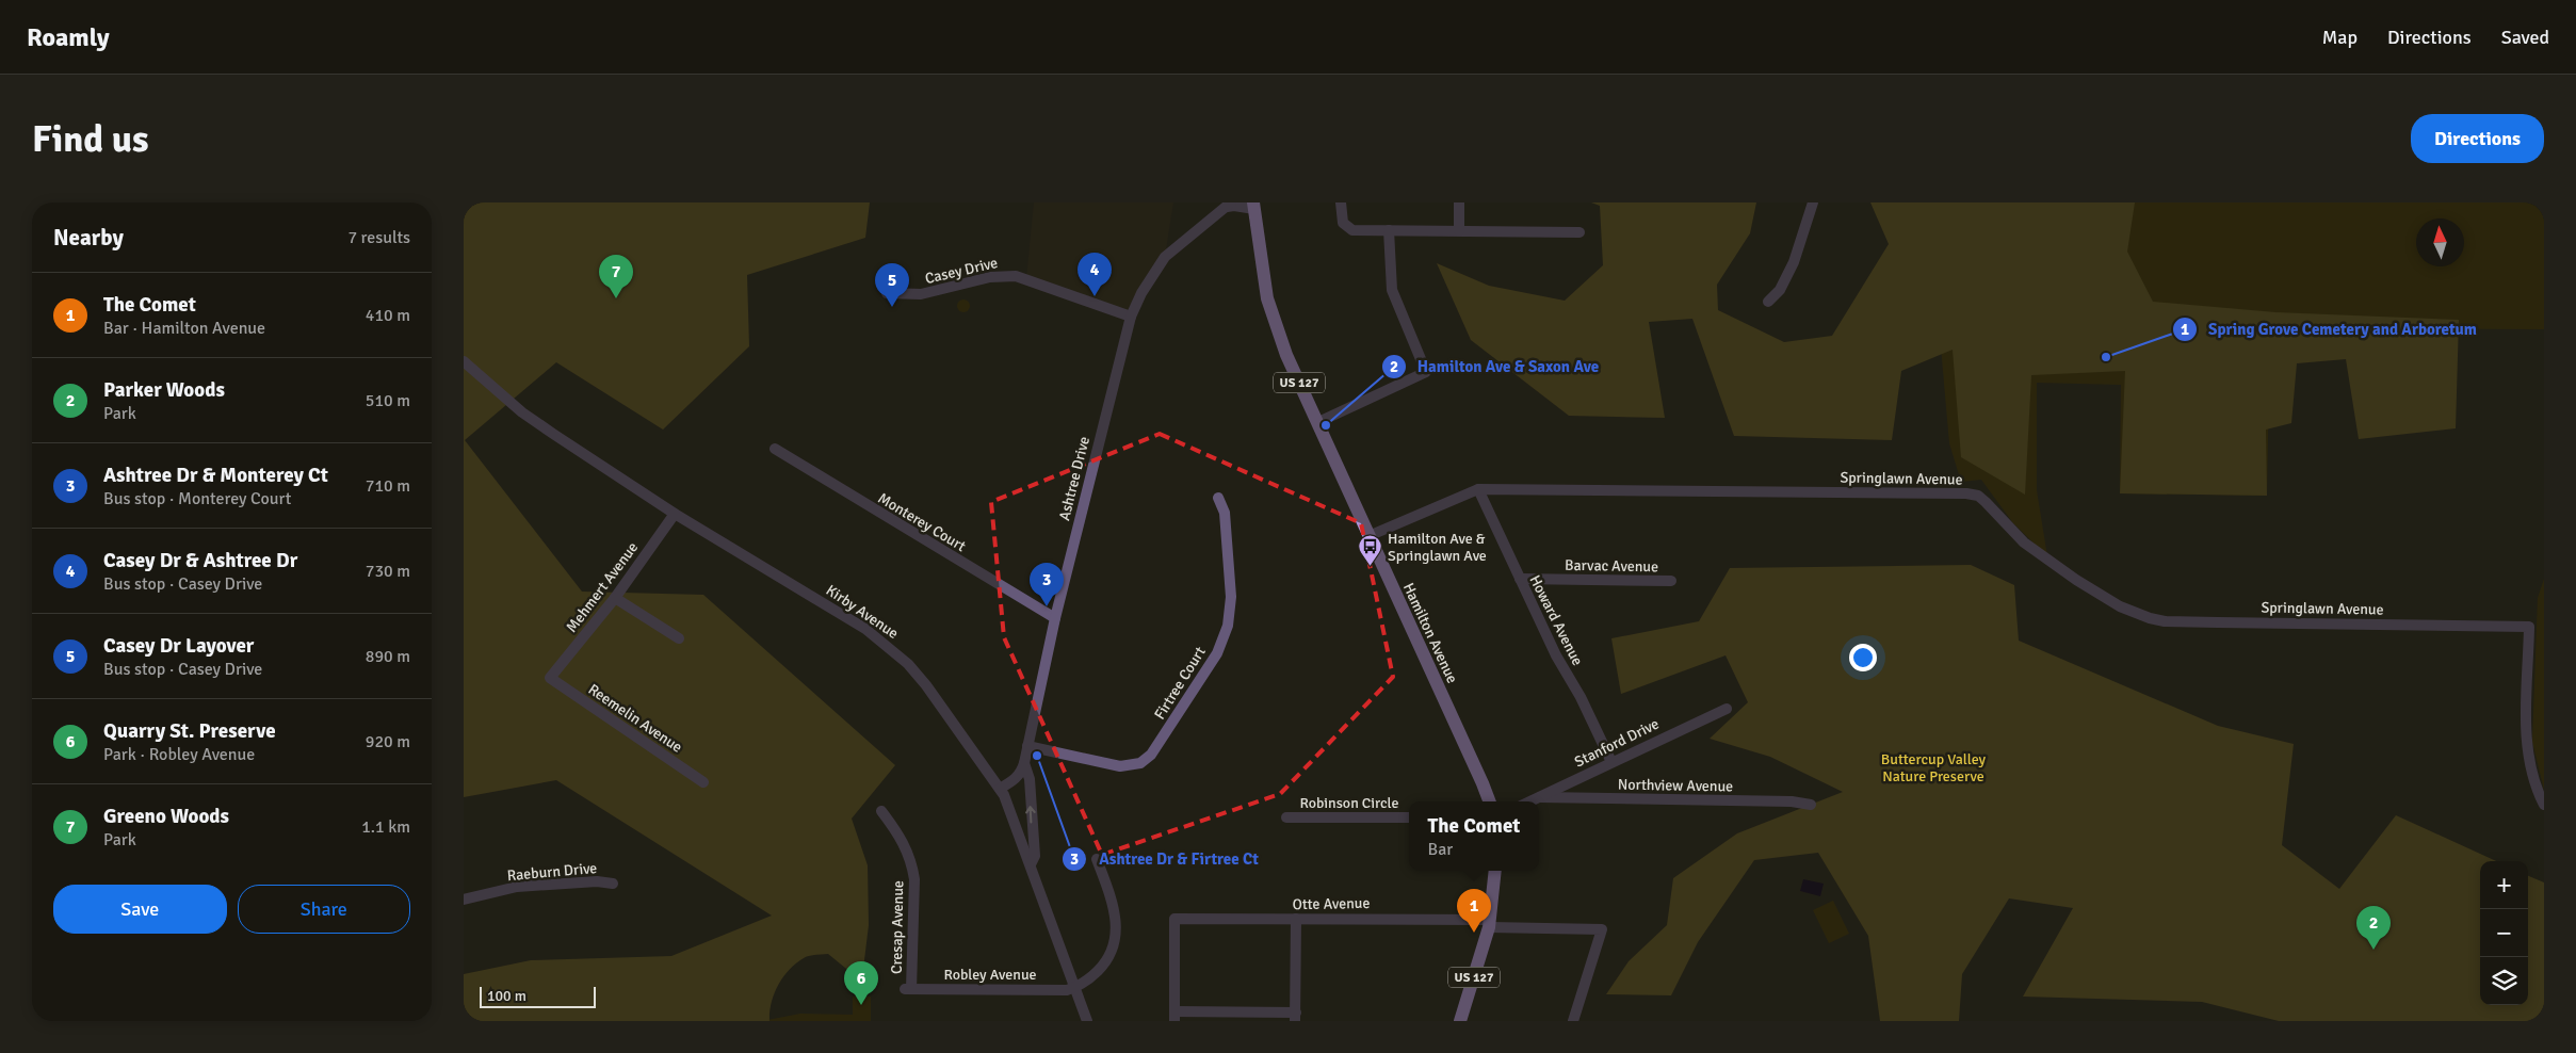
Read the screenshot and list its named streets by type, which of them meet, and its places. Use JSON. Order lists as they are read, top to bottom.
{
  "streets": {
    "main road": ["US 127", "Hamilton Avenue"],
    "street": [
      "Casey Drive",
      "Ashtree Drive",
      "Springlawn Avenue",
      "Monterey Court",
      "Barvac Avenue",
      "Mehmert Avenue",
      "Kirby Avenue",
      "Howard Avenue",
      "Firtree Court",
      "Reemelin Avenue",
      "Stanford Drive",
      "Northview Avenue",
      "Robinson Circle",
      "Raeburn Drive",
      "Otte Avenue",
      "Cresap Avenue",
      "Robley Avenue"
    ]
  },
  "crossings": [
    ["Casey Drive", "Ashtree Drive"],
    ["US 127", "Otte Avenue"],
    ["Ashtree Drive", "Monterey Court"],
    ["Ashtree Drive", "Kirby Avenue"],
    ["Ashtree Drive", "Firtree Court"],
    ["Springlawn Avenue", "Howard Avenue"],
    ["Springlawn Avenue", "Hamilton Avenue"],
    ["Barvac Avenue", "Howard Avenue"],
    ["Mehmert Avenue", "Kirby Avenue"],
    ["Mehmert Avenue", "Reemelin Avenue"],
    ["Kirby Avenue", "Robley Avenue"],
    ["Howard Avenue", "Stanford Drive"],
    ["Stanford Drive", "Northview Avenue"],
    ["Cresap Avenue", "Robley Avenue"]
  ],
  "parks": ["Buttercup Valley Nature Preserve"],
  "places": {
    "other": ["Spring Grove Cemetery and Arboretum", "Hamilton Ave & Saxon Ave", "Ashtree Dr & Firtree Ct"],
    "bus stop": ["Hamilton Ave & Springlawn Ave"]
  },
  "scale_bar": "100 m",
  "north": "top",
  "page": {
    "header": "Roamly",
    "nav": ["Map", "Directions", "Saved"],
    "buttons": [
      "Directions",
      ["Save", "Share"]
    ],
    "title": "Find us",
    "heading": ["Nearby", "7 results"],
    "pins": [
      "4",
      "7",
      "5",
      "3",
      "1",
      "2",
      "6"
    ],
    "list": [
      {
        "mark": "1",
        "name": "The Comet",
        "note": "Bar · Hamilton Avenue",
        "value": "410 m"
      },
      {
        "mark": "2",
        "name": "Parker Woods",
        "note": "Park",
        "value": "510 m"
      },
      {
        "mark": "3",
        "name": "Ashtree Dr & Monterey Ct",
        "note": "Bus stop · Monterey Court",
        "value": "710 m"
      },
      {
        "mark": "4",
        "name": "Casey Dr & Ashtree Dr",
        "note": "Bus stop · Casey Drive",
        "value": "730 m"
      },
      {
        "mark": "5",
        "name": "Casey Dr Layover",
        "note": "Bus stop · Casey Drive",
        "value": "890 m"
      },
      {
        "mark": "6",
        "name": "Quarry St. Preserve",
        "note": "Park · Robley Avenue",
        "value": "920 m"
      },
      {
        "mark": "7",
        "name": "Greeno Woods",
        "note": "Park",
        "value": "1.1 km"
      }
    ],
    "popup": ["The Comet", "Bar"],
    "map_buttons": ["+", "−"],
    "scale": "100 m"
  }
}
